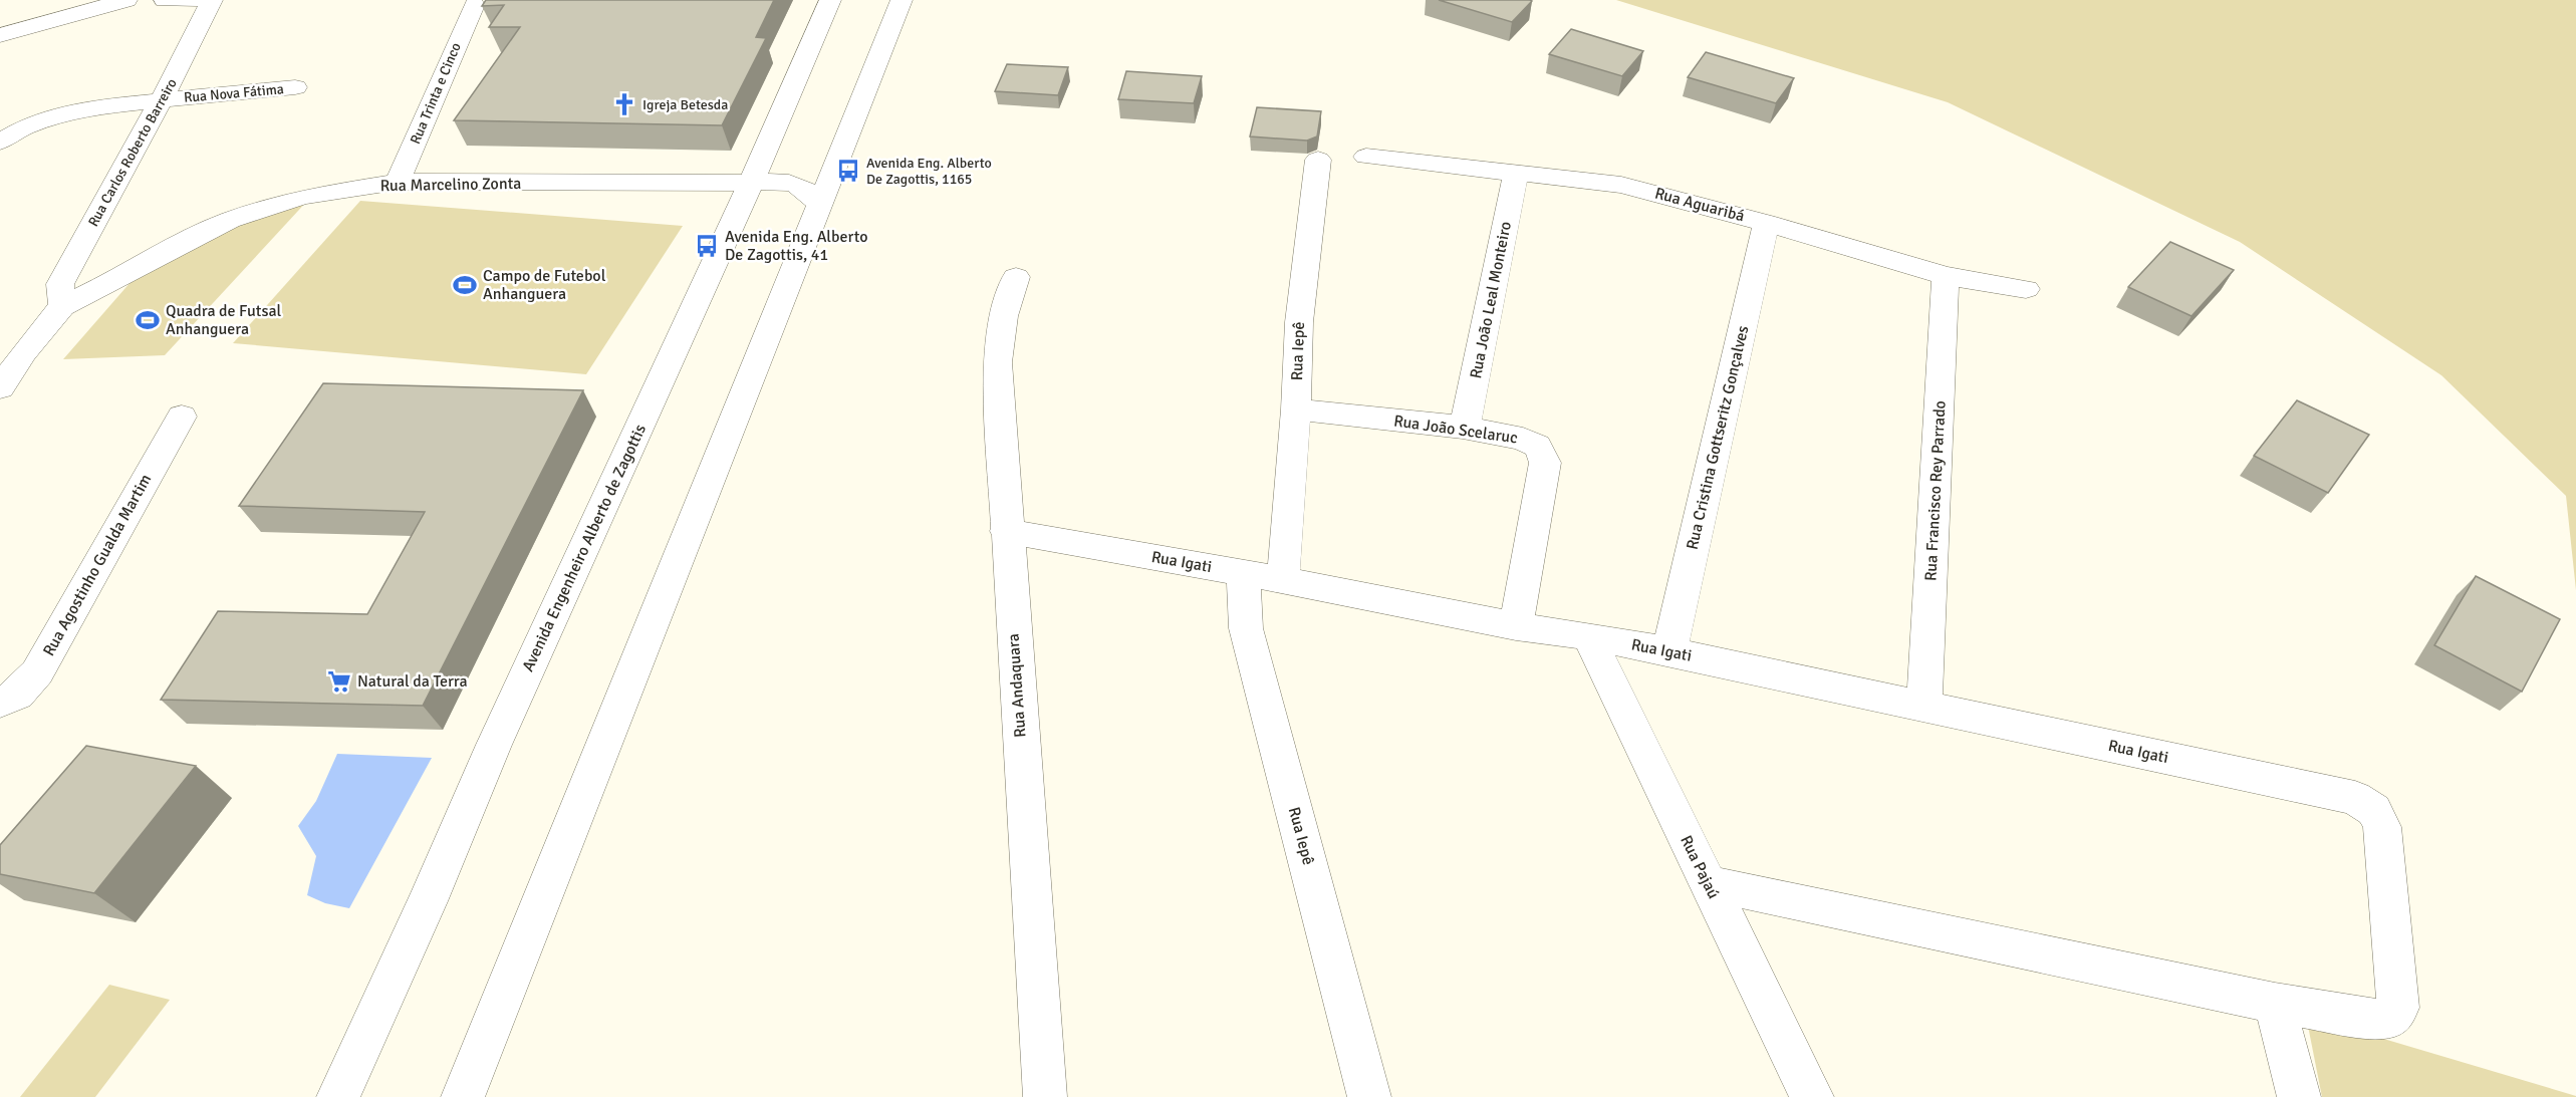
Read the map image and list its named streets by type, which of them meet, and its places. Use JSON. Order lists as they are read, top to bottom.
{
  "streets": {
    "street": [
      "Rua Nova Fátima",
      "Rua Trinta e Cinco",
      "Rua Carlos Roberto Barreiro",
      "Rua Marcelino Zonta",
      "Rua Aguaribá",
      "Rua João Leal Monteiro",
      "Rua Iepê",
      "Rua João Scelaruc",
      "Rua Cristina Gottseritz Gonçalves",
      "Rua Francisco Rey Parrado",
      "Avenida Engenheiro Alberto de Zagottis",
      "Rua Igati",
      "Rua Agostinho Gualda Martim",
      "Rua Andaquara",
      "Rua Pajaú"
    ]
  },
  "crossings": [
    ["Rua Nova Fátima", "Rua Carlos Roberto Barreiro"],
    ["Rua Trinta e Cinco", "Rua Marcelino Zonta"],
    ["Rua Carlos Roberto Barreiro", "Rua Marcelino Zonta"],
    ["Rua Marcelino Zonta", "Avenida Engenheiro Alberto de Zagottis"],
    ["Rua Aguaribá", "Rua João Leal Monteiro"],
    ["Rua Aguaribá", "Rua Cristina Gottseritz Gonçalves"],
    ["Rua Aguaribá", "Rua Francisco Rey Parrado"],
    ["Rua João Leal Monteiro", "Rua João Scelaruc"],
    ["Rua Iepê", "Rua João Scelaruc"],
    ["Rua Iepê", "Rua Igati"],
    ["Rua João Scelaruc", "Rua Igati"],
    ["Rua Cristina Gottseritz Gonçalves", "Rua Igati"],
    ["Rua Francisco Rey Parrado", "Rua Igati"],
    ["Rua Igati", "Rua Andaquara"],
    ["Rua Igati", "Rua Pajaú"]
  ],
  "places": {
    "church": ["Igreja Betesda"],
    "bus stop": ["Avenida Eng. Alberto De Zagottis, 1165", "Avenida Eng. Alberto De Zagottis, 41"],
    "sports": ["Campo de Futebol Anhanguera", "Quadra de Futsal Anhanguera"],
    "supermarket": ["Natural da Terra"]
  }
}
